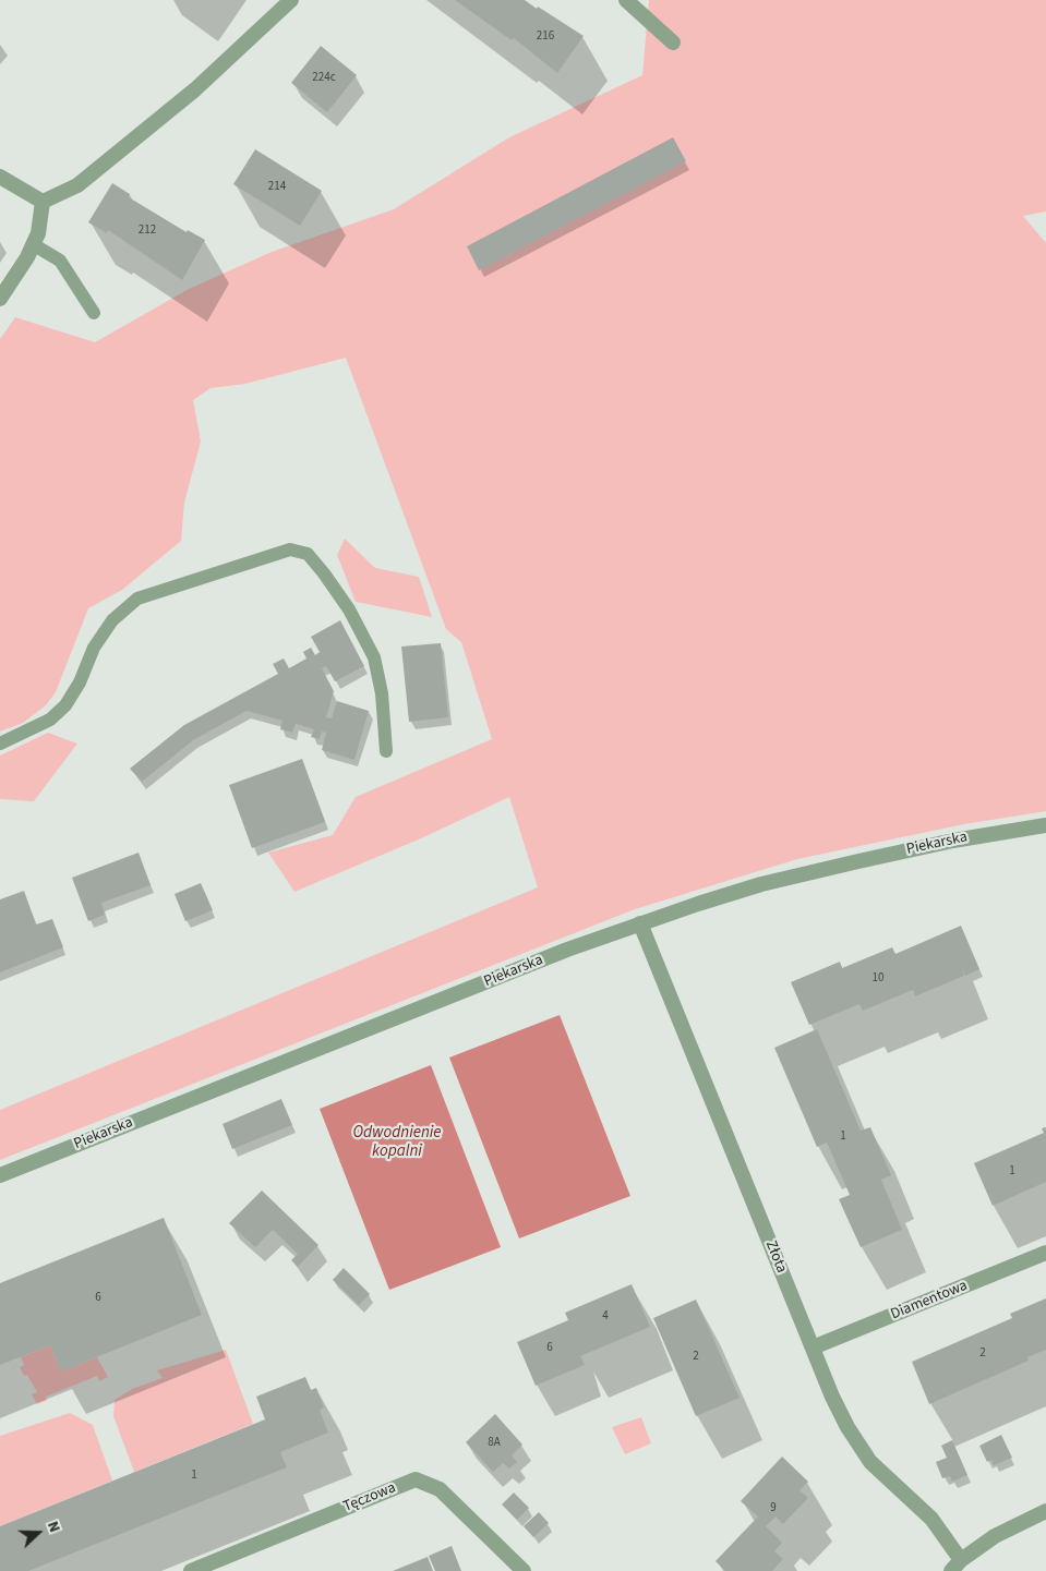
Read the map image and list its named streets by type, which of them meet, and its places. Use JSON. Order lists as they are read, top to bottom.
{
  "streets": {
    "street": [
      "Piekarska",
      "Złota",
      "Diamentowa",
      "Tęczowa"
    ]
  },
  "crossings": [
    ["Piekarska", "Złota"],
    ["Złota", "Diamentowa"]
  ],
  "water": ["Odwodnienie kopalni"],
  "house_numbers": [
    "216",
    "224c",
    "214",
    "212",
    "10",
    "1",
    "1",
    "6",
    "4",
    "6",
    "2",
    "2",
    "8A",
    "1",
    "9"
  ],
  "north": "right"
}
